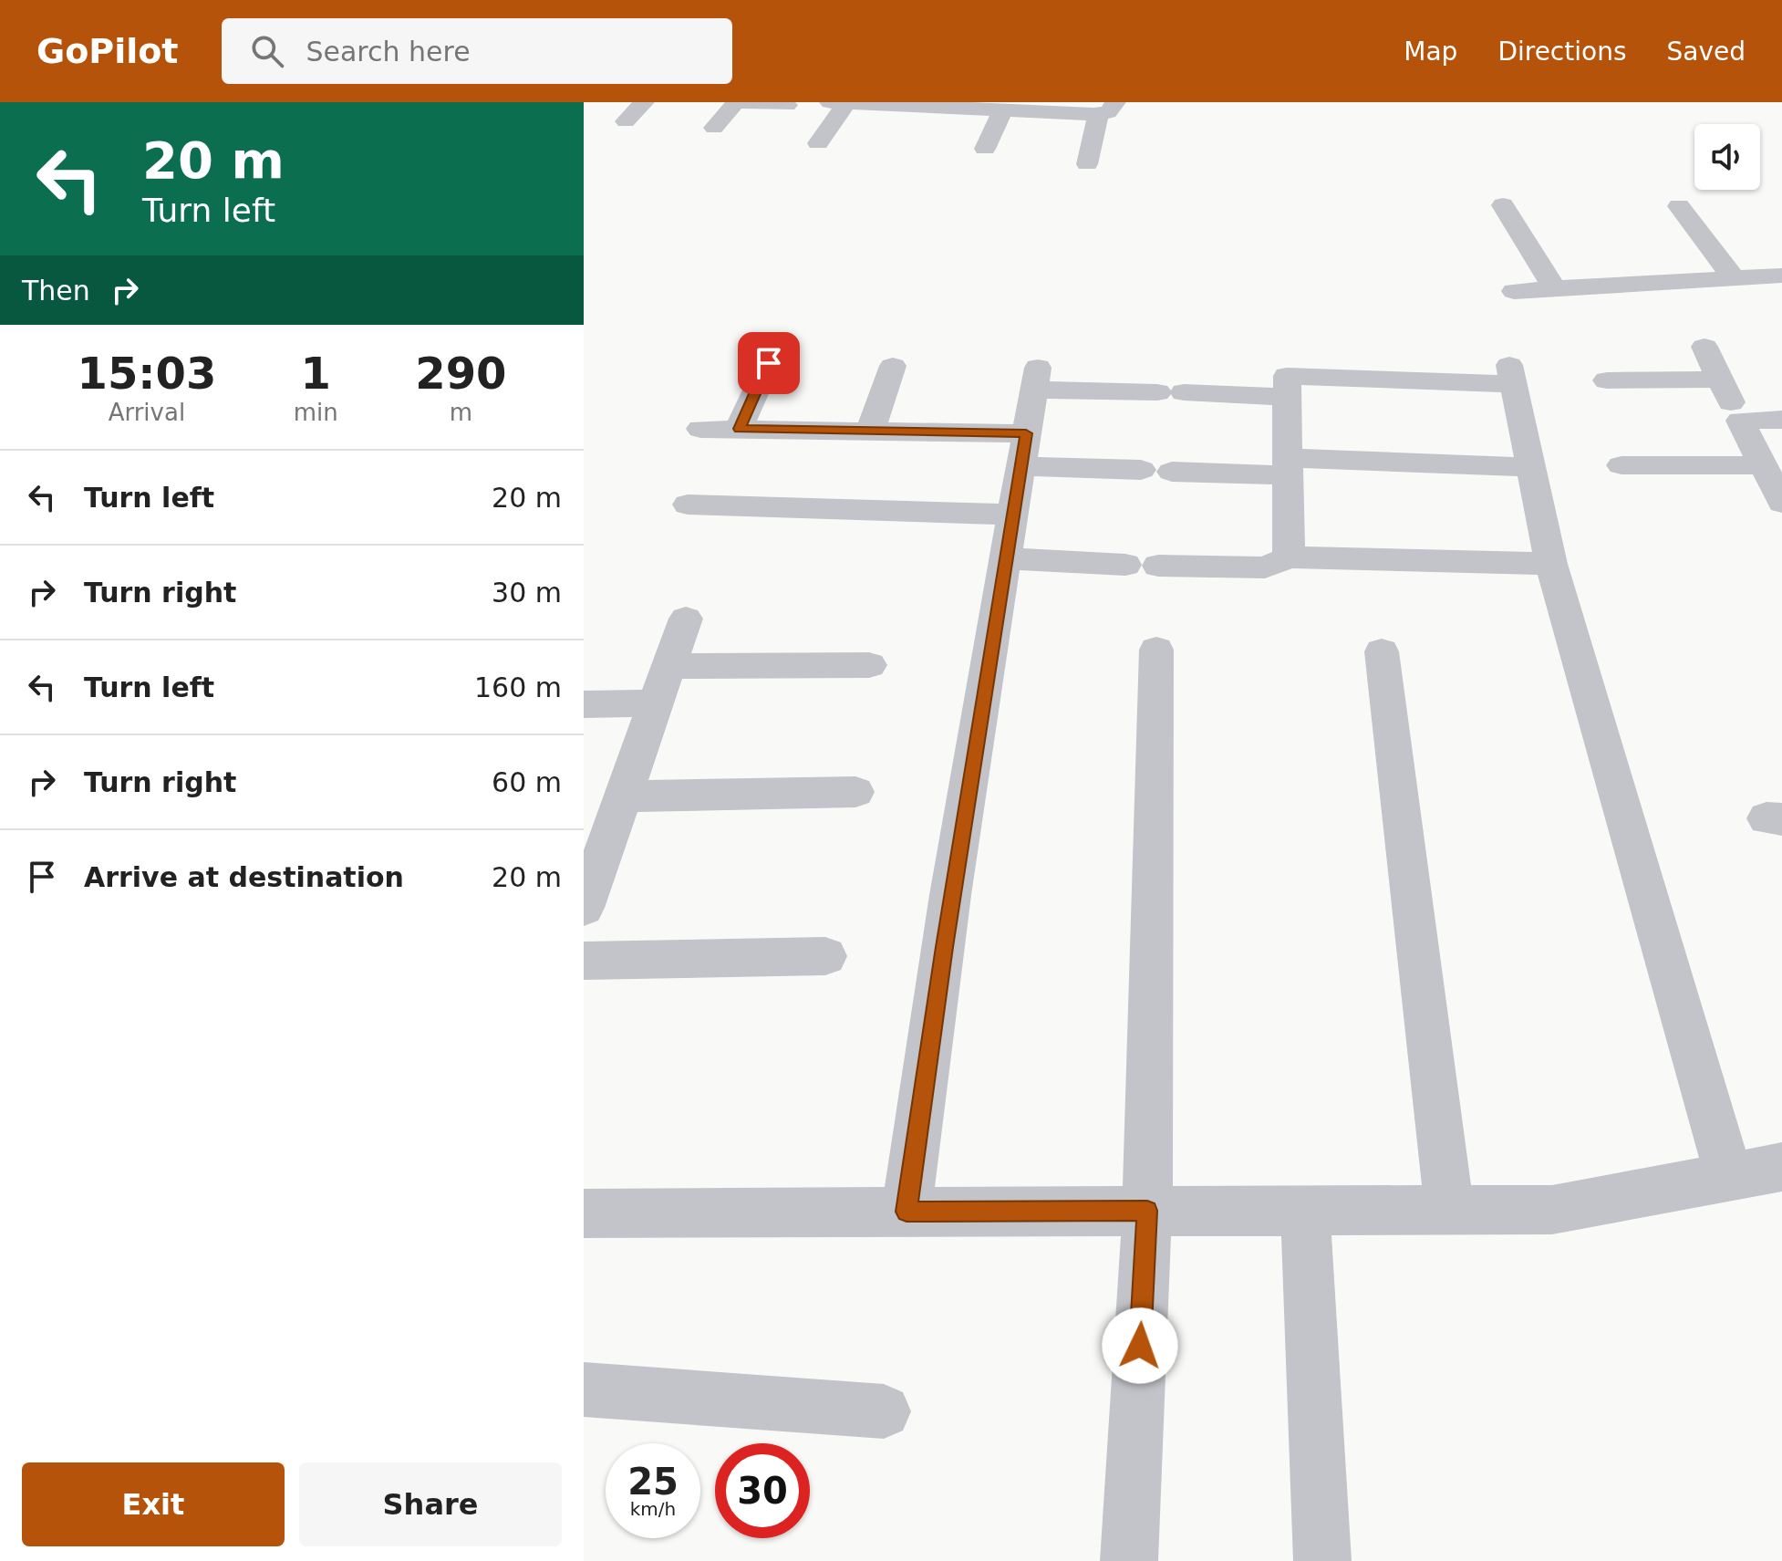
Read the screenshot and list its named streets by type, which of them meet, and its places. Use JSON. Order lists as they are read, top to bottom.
{
  "page": {
    "header": "GoPilot",
    "search": "Search here",
    "nav": ["Map", "Directions", "Saved"],
    "turn": ["20 m", "Turn left"],
    "then": "Then",
    "eta": [
      "15:03",
      "Arrival",
      "1",
      "min",
      "290",
      "m"
    ],
    "list": [
      {
        "name": "Turn left",
        "value": "20 m"
      },
      {
        "name": "Turn right",
        "value": "30 m"
      },
      {
        "name": "Turn left",
        "value": "160 m"
      },
      {
        "name": "Turn right",
        "value": "60 m"
      },
      {
        "name": "Arrive at destination",
        "value": "20 m"
      }
    ],
    "speed": "25 km/h",
    "limit": "30",
    "buttons": ["Exit", "Share"]
  }
}
